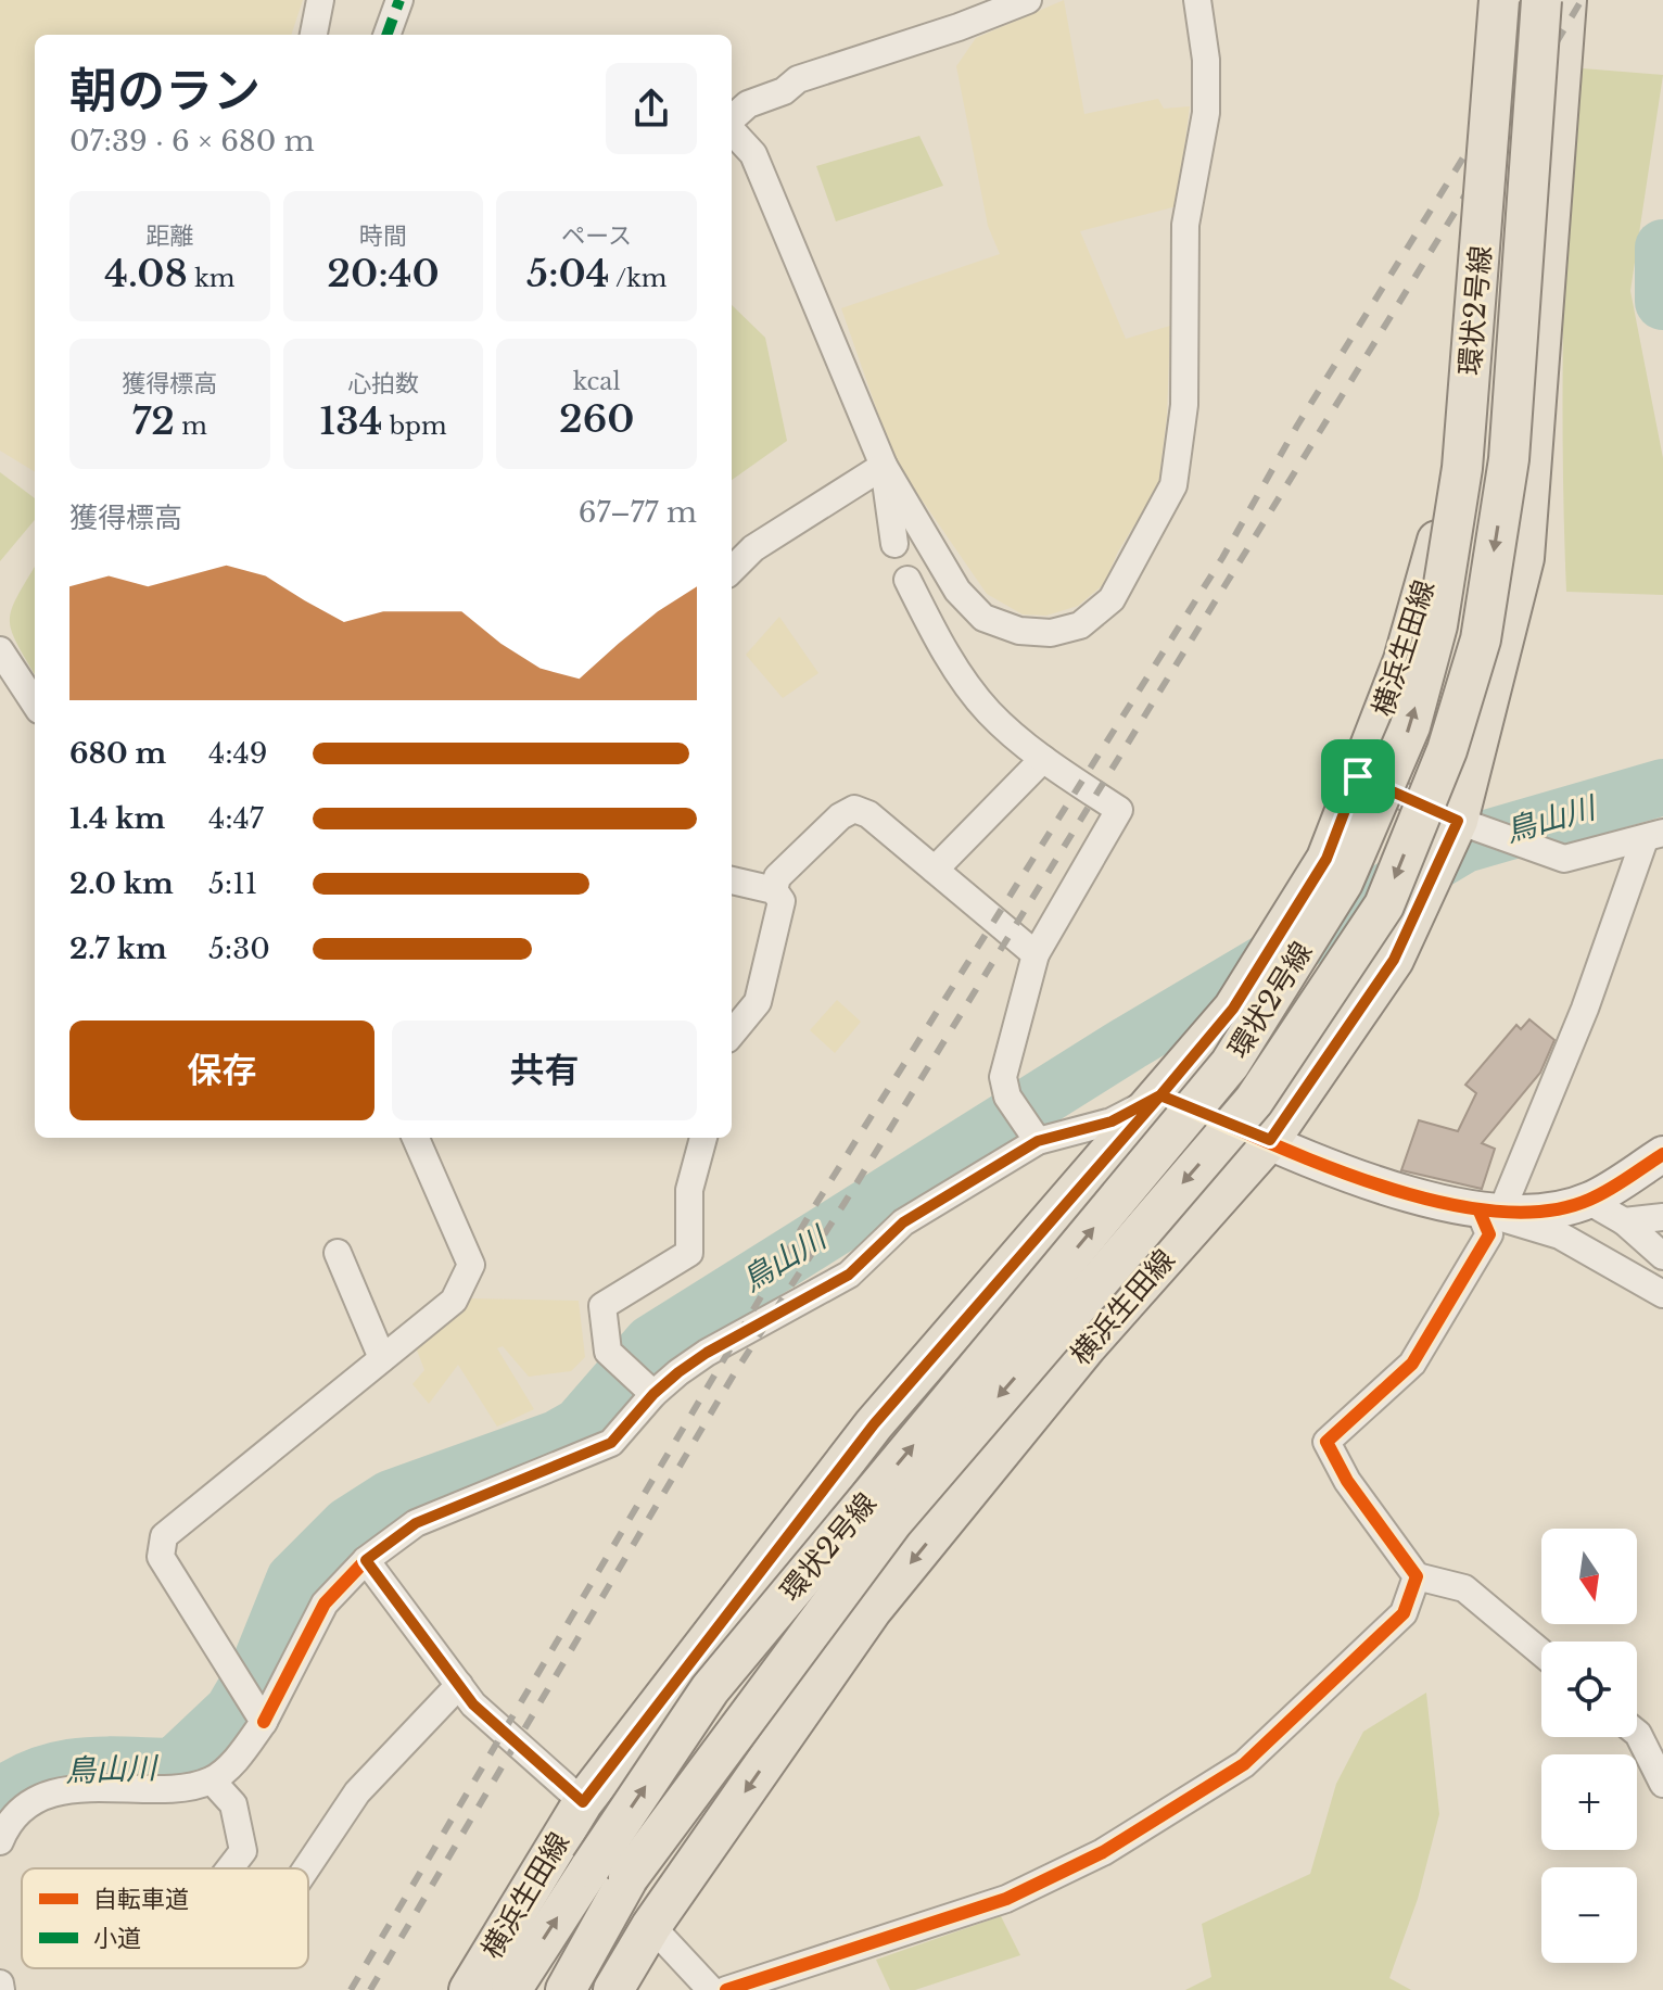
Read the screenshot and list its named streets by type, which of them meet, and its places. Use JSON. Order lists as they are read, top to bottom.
{
  "streets": {
    "main road": ["環状2号線", "横浜生田線"]
  },
  "water": ["鳥山川"],
  "legend": ["自転車道", "小道"],
  "north": "bottom",
  "page": {
    "heading": ["朝のラン", "07:39 · 6 × 680 m"],
    "stats": [
      ["距離", "4.08 km"],
      ["時間", "20:40"],
      ["ペース", "5:04 /km"],
      ["獲得標高", "72 m"],
      ["心拍数", "134 bpm"],
      ["kcal", "260"]
    ],
    "chart": ["獲得標高", "67–77 m"],
    "list": [
      {
        "name": "680 m",
        "note": "4:49"
      },
      {
        "name": "1.4 km",
        "note": "4:47"
      },
      {
        "name": "2.0 km",
        "note": "5:11"
      },
      {
        "name": "2.7 km",
        "note": "5:30"
      }
    ],
    "buttons": ["保存", "共有"],
    "map_buttons": ["+", "−"]
  }
}
